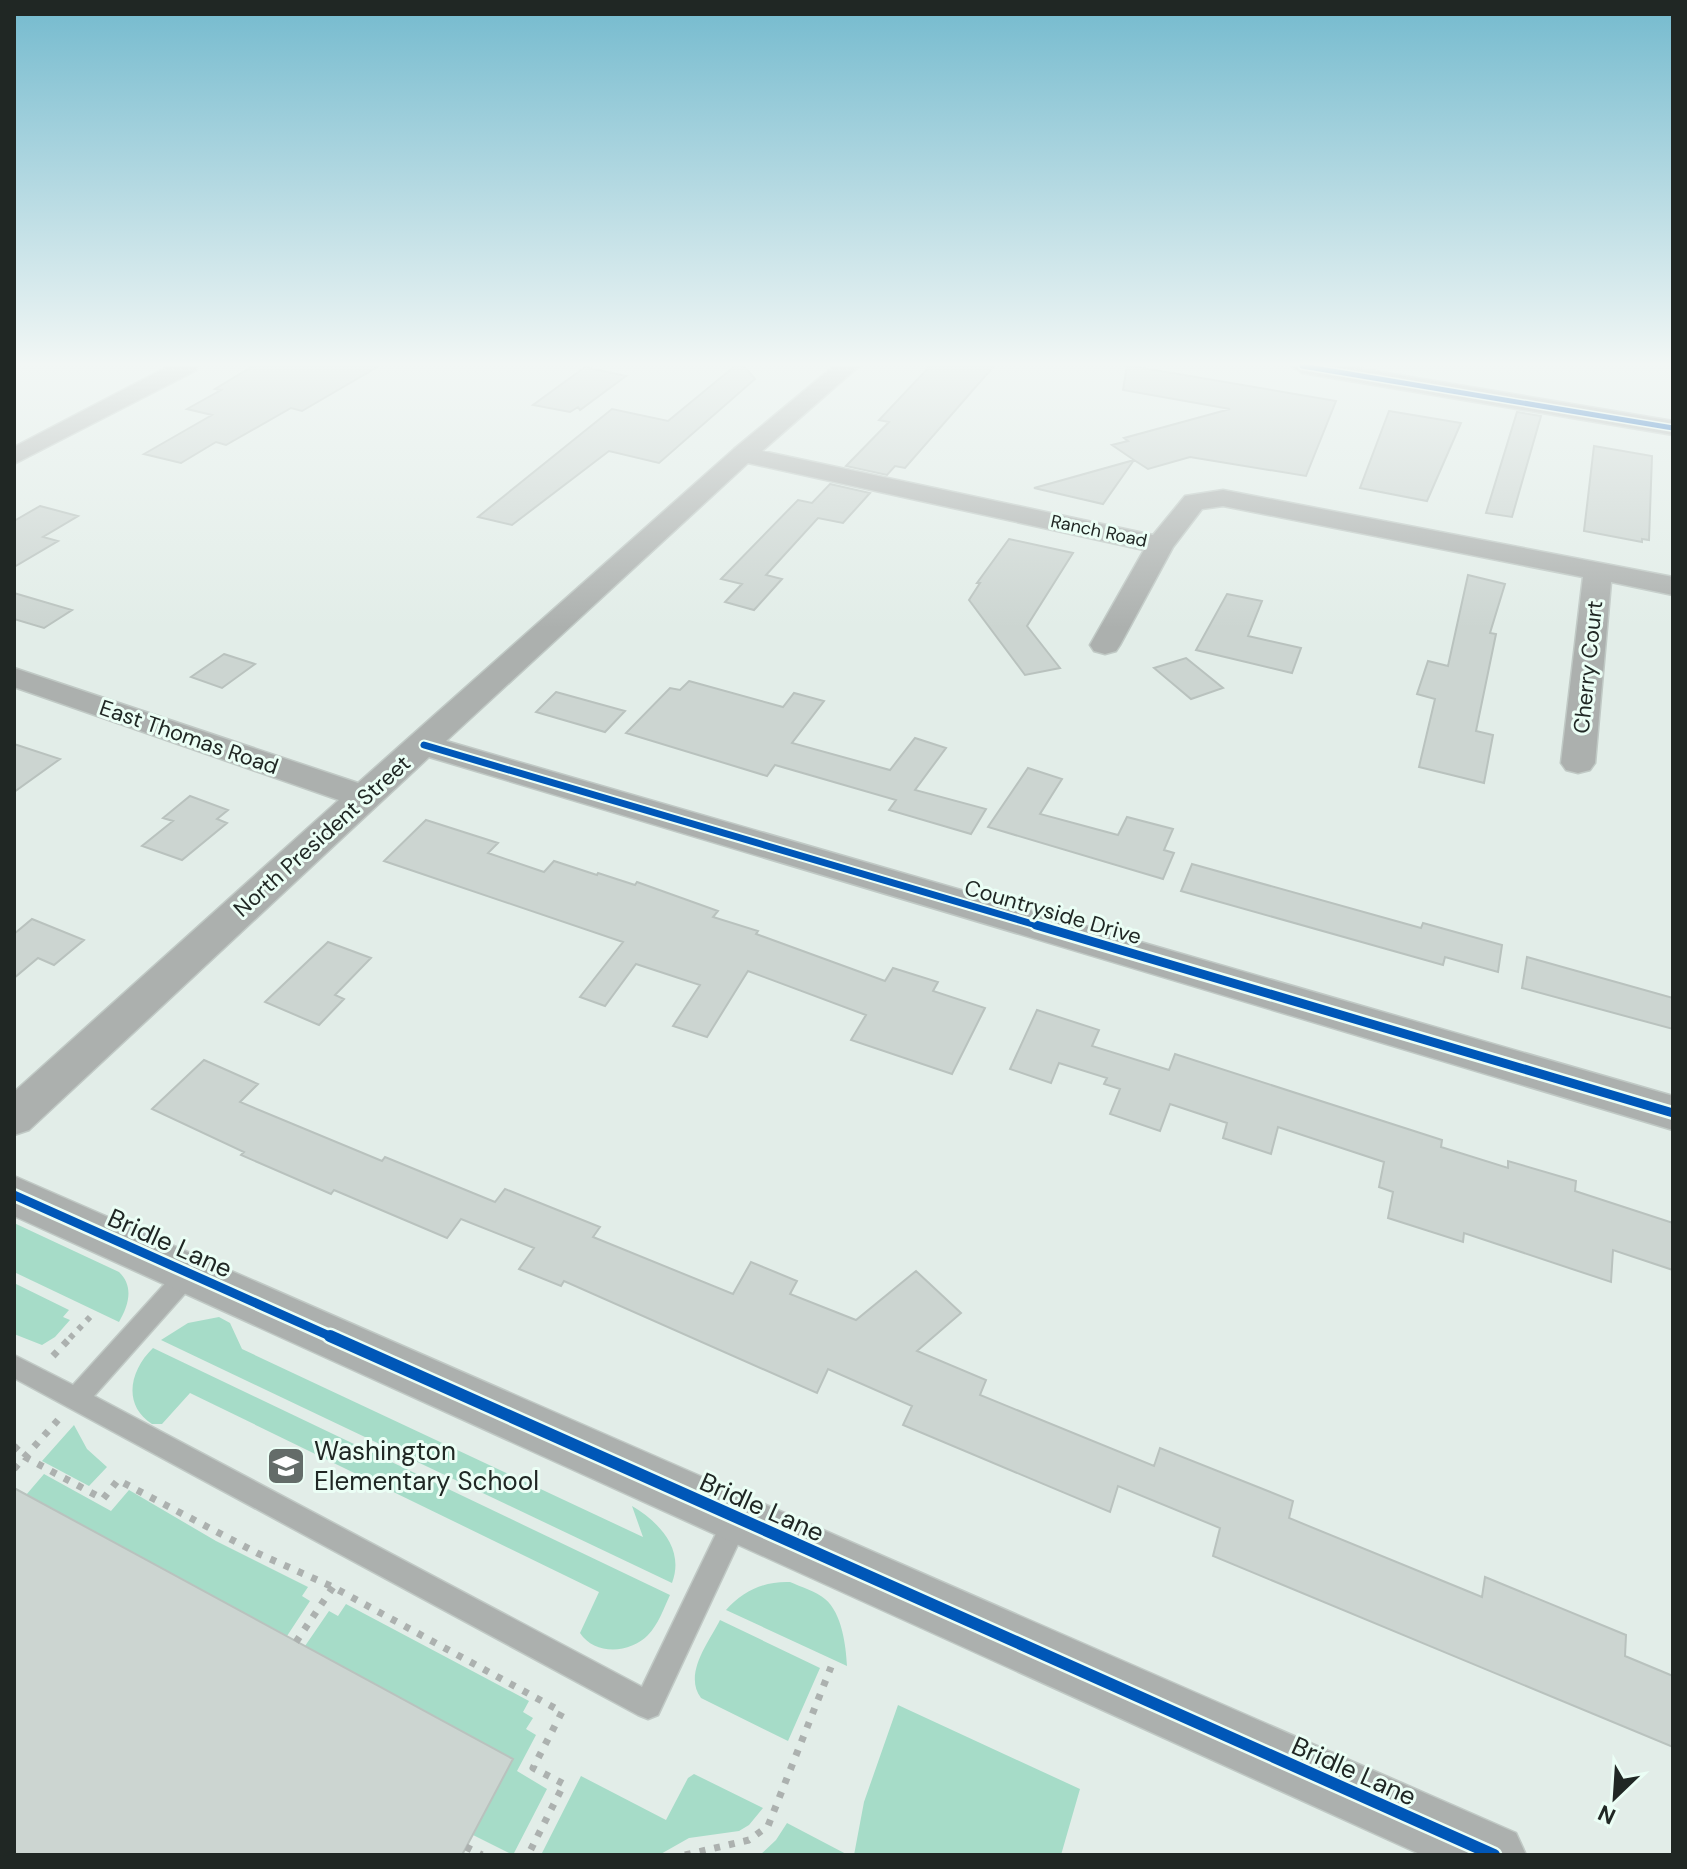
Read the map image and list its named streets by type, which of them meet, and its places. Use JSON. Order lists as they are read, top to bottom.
{
  "streets": {
    "street": [
      "Ranch Road",
      "Cherry Court",
      "East Thomas Road",
      "North President Street",
      "Countryside Drive",
      "Bridle Lane"
    ]
  },
  "crossings": [
    ["Ranch Road", "Cherry Court"],
    ["Ranch Road", "North President Street"],
    ["East Thomas Road", "North President Street"],
    ["North President Street", "Countryside Drive"]
  ],
  "places": {
    "school or university": ["Washington Elementary School"]
  },
  "north": "bottom left"
}
